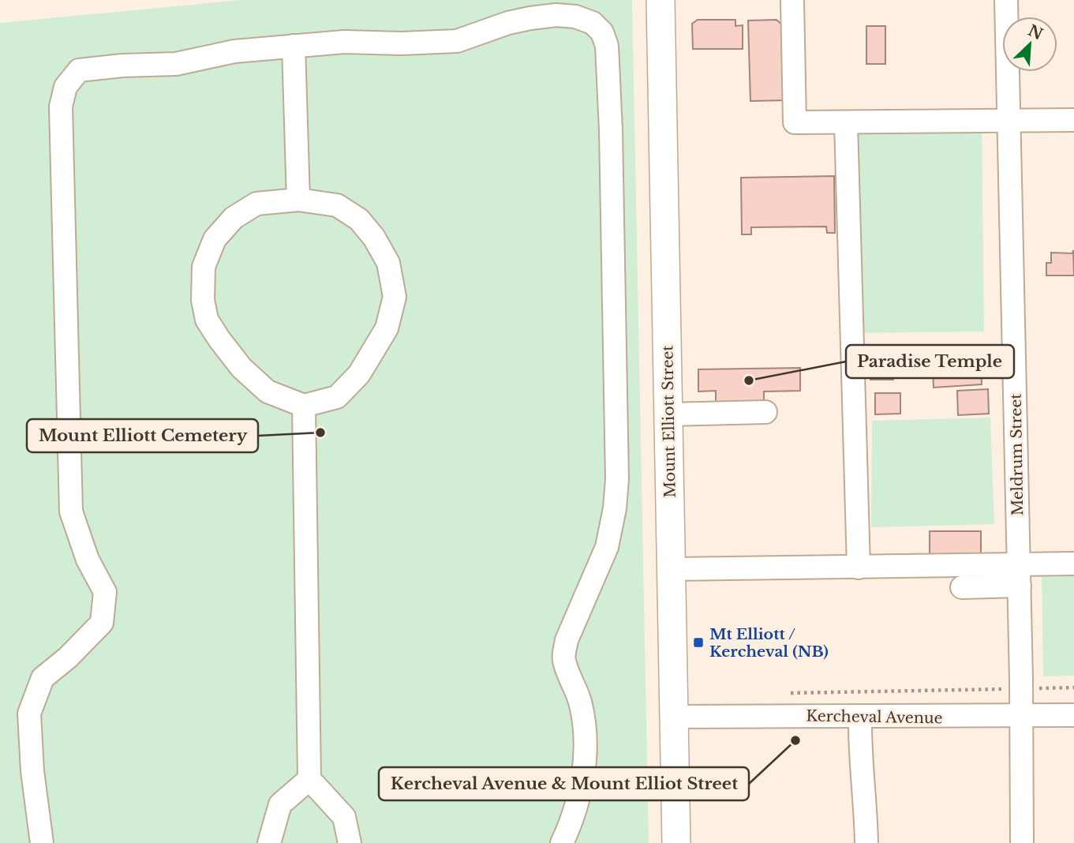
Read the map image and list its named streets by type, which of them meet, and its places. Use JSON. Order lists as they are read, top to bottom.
{
  "streets": {
    "main road": ["Mount Elliott Street"],
    "street": ["Meldrum Street", "Kercheval Avenue"]
  },
  "crossings": [
    ["Mount Elliott Street", "Kercheval Avenue"],
    ["Meldrum Street", "Kercheval Avenue"]
  ],
  "places": {
    "other": ["Paradise Temple", "Mount Elliott Cemetery", "Kercheval Avenue & Mount Elliot Street"],
    "transit": ["Mt Elliott / Kercheval (NB)"]
  },
  "north": "top right"
}
